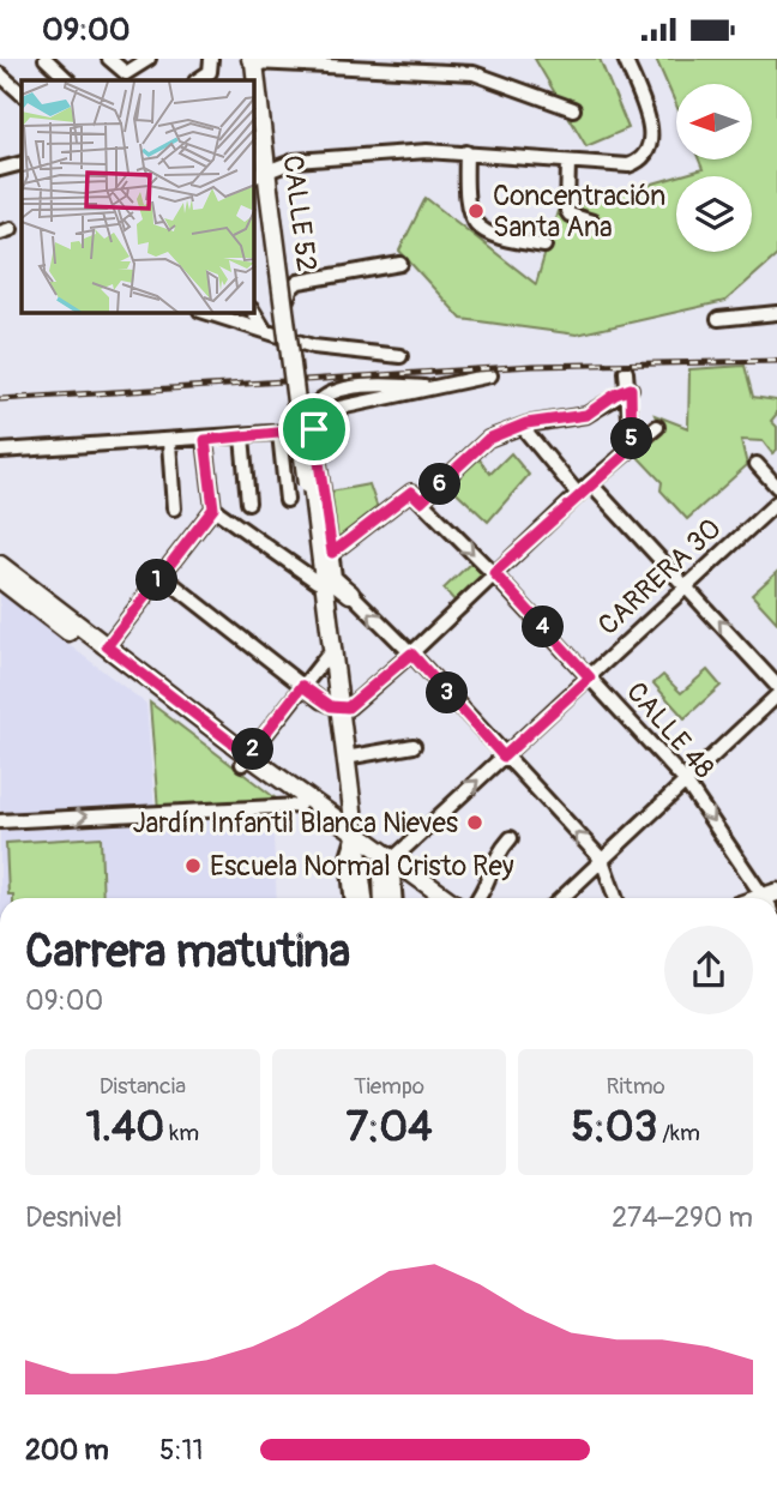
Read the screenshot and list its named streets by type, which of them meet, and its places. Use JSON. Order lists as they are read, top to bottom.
{
  "streets": {
    "main road": ["CALLE 52"],
    "street": ["CARRERA 30", "CALLE 48"]
  },
  "crossings": [
    ["CARRERA 30", "CALLE 48"]
  ],
  "one_way": ["CALLE 48"],
  "places": ["Concentración Santa Ana", "Jardín Infantil Blanca Nieves", "Escuela Normal Cristo Rey"],
  "north": "left",
  "page": {
    "status": "09:00",
    "pins": [
      "5",
      "6",
      "1",
      "4",
      "3",
      "2"
    ],
    "heading": ["Carrera matutina", "09:00"],
    "stats": [
      ["Distancia", "1.40 km"],
      ["Tiempo", "7:04"],
      ["Ritmo", "5:03 /km"]
    ],
    "chart": ["Desnivel", "274–290 m"],
    "list": [
      {
        "name": "200 m",
        "note": "5:11"
      }
    ]
  }
}
